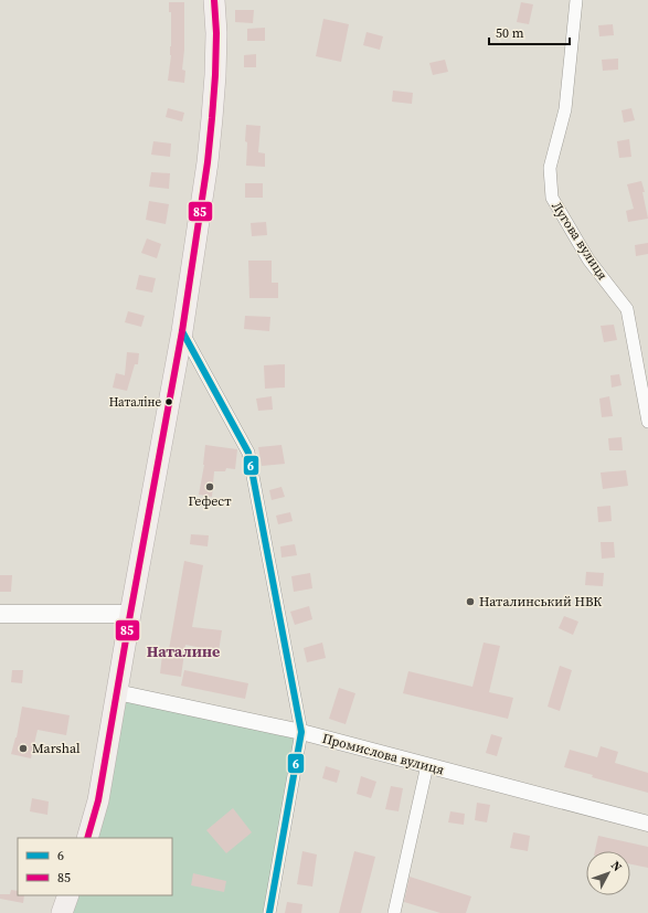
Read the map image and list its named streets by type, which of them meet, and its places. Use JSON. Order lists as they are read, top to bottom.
{
  "streets": {
    "street": ["Лугова вулиця", "Промислова вулиця"]
  },
  "districts": ["Наталине"],
  "places": [
    "Наталіне",
    "Гефест",
    "Наталинський НВК",
    "Marshal"
  ],
  "lines": ["transit line 85", "transit line 6"],
  "legend": ["6", "85"],
  "scale_bar": "50 m",
  "north": "top right"
}
